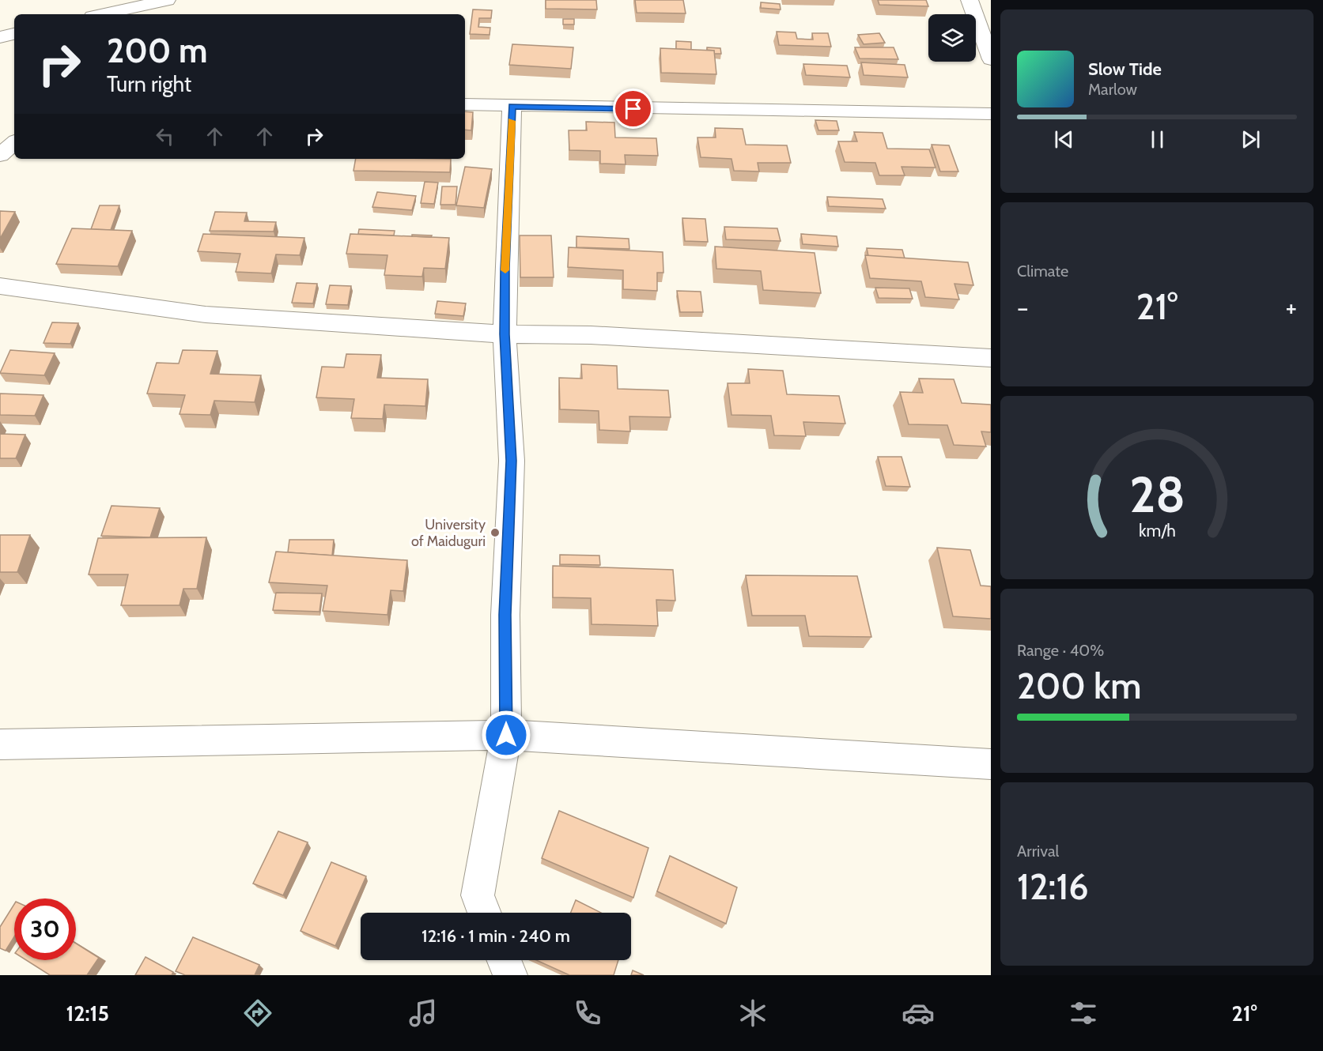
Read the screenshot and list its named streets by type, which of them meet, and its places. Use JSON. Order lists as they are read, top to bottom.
{
  "places": ["University of Maiduguri"],
  "page": {
    "turn": ["200 m", "Turn right"],
    "song": ["Slow Tide", "Marlow"],
    "tile": [
      "Climate",
      ["Range · 40%", "200 km"],
      ["Arrival", "12:16"]
    ],
    "heat": ["−", "21°", "+"],
    "limit": "30",
    "trip": "12:16 · 1 min · 240 m",
    "tabs": ["12:15", "21°"],
    "gauge": ["28", "km/h"]
  }
}
